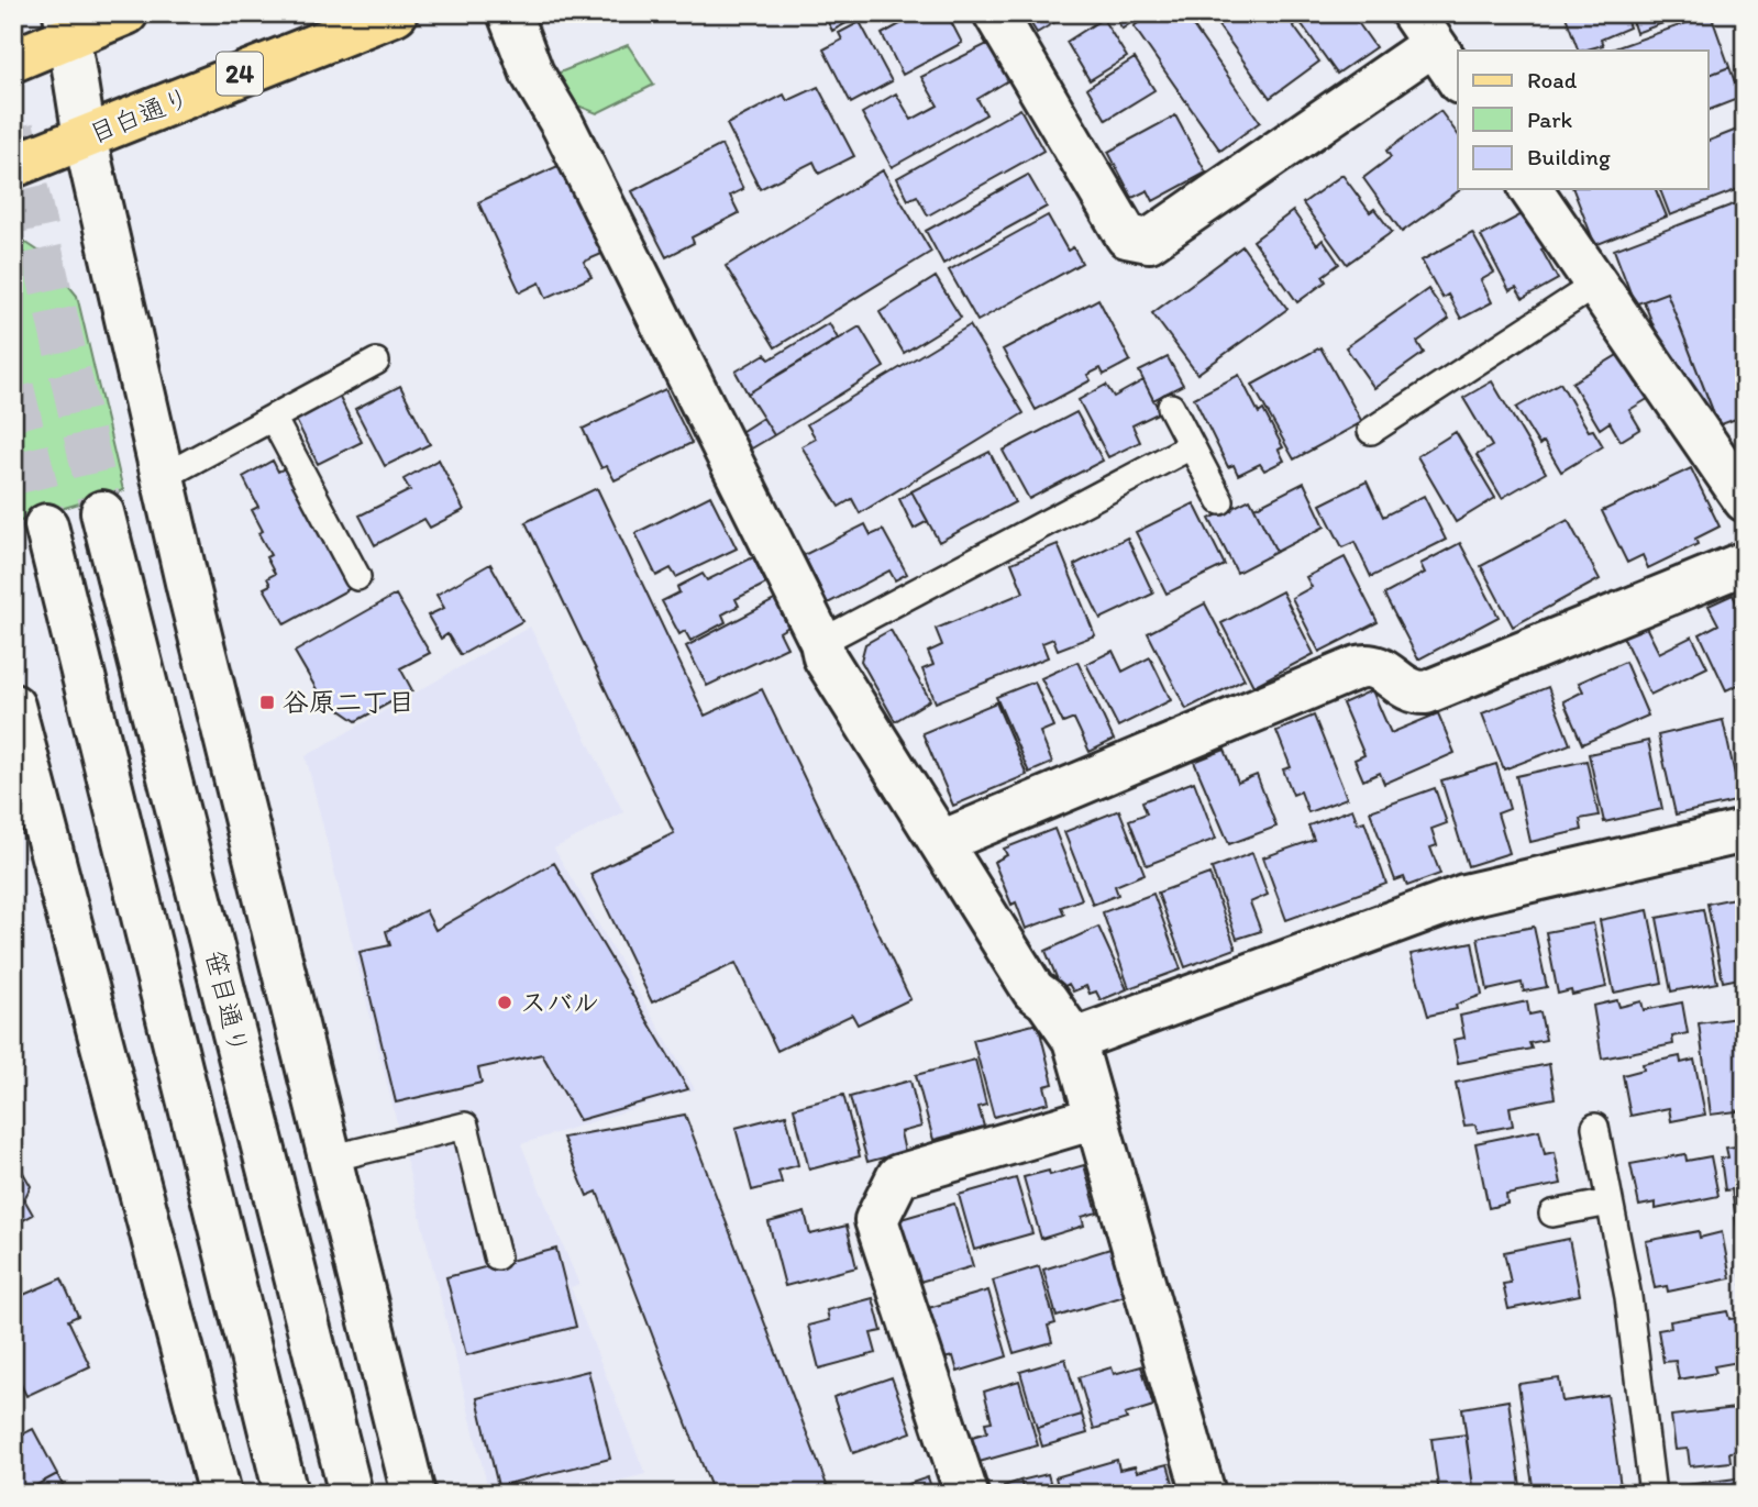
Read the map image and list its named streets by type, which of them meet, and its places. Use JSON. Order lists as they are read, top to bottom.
{
  "streets": {
    "main road": ["24", "目白通り"],
    "street": ["笹目通り"]
  },
  "places": {
    "transit": ["谷原二丁目"],
    "other": ["スバル"]
  },
  "legend": ["Road", "Park", "Building"]
}
